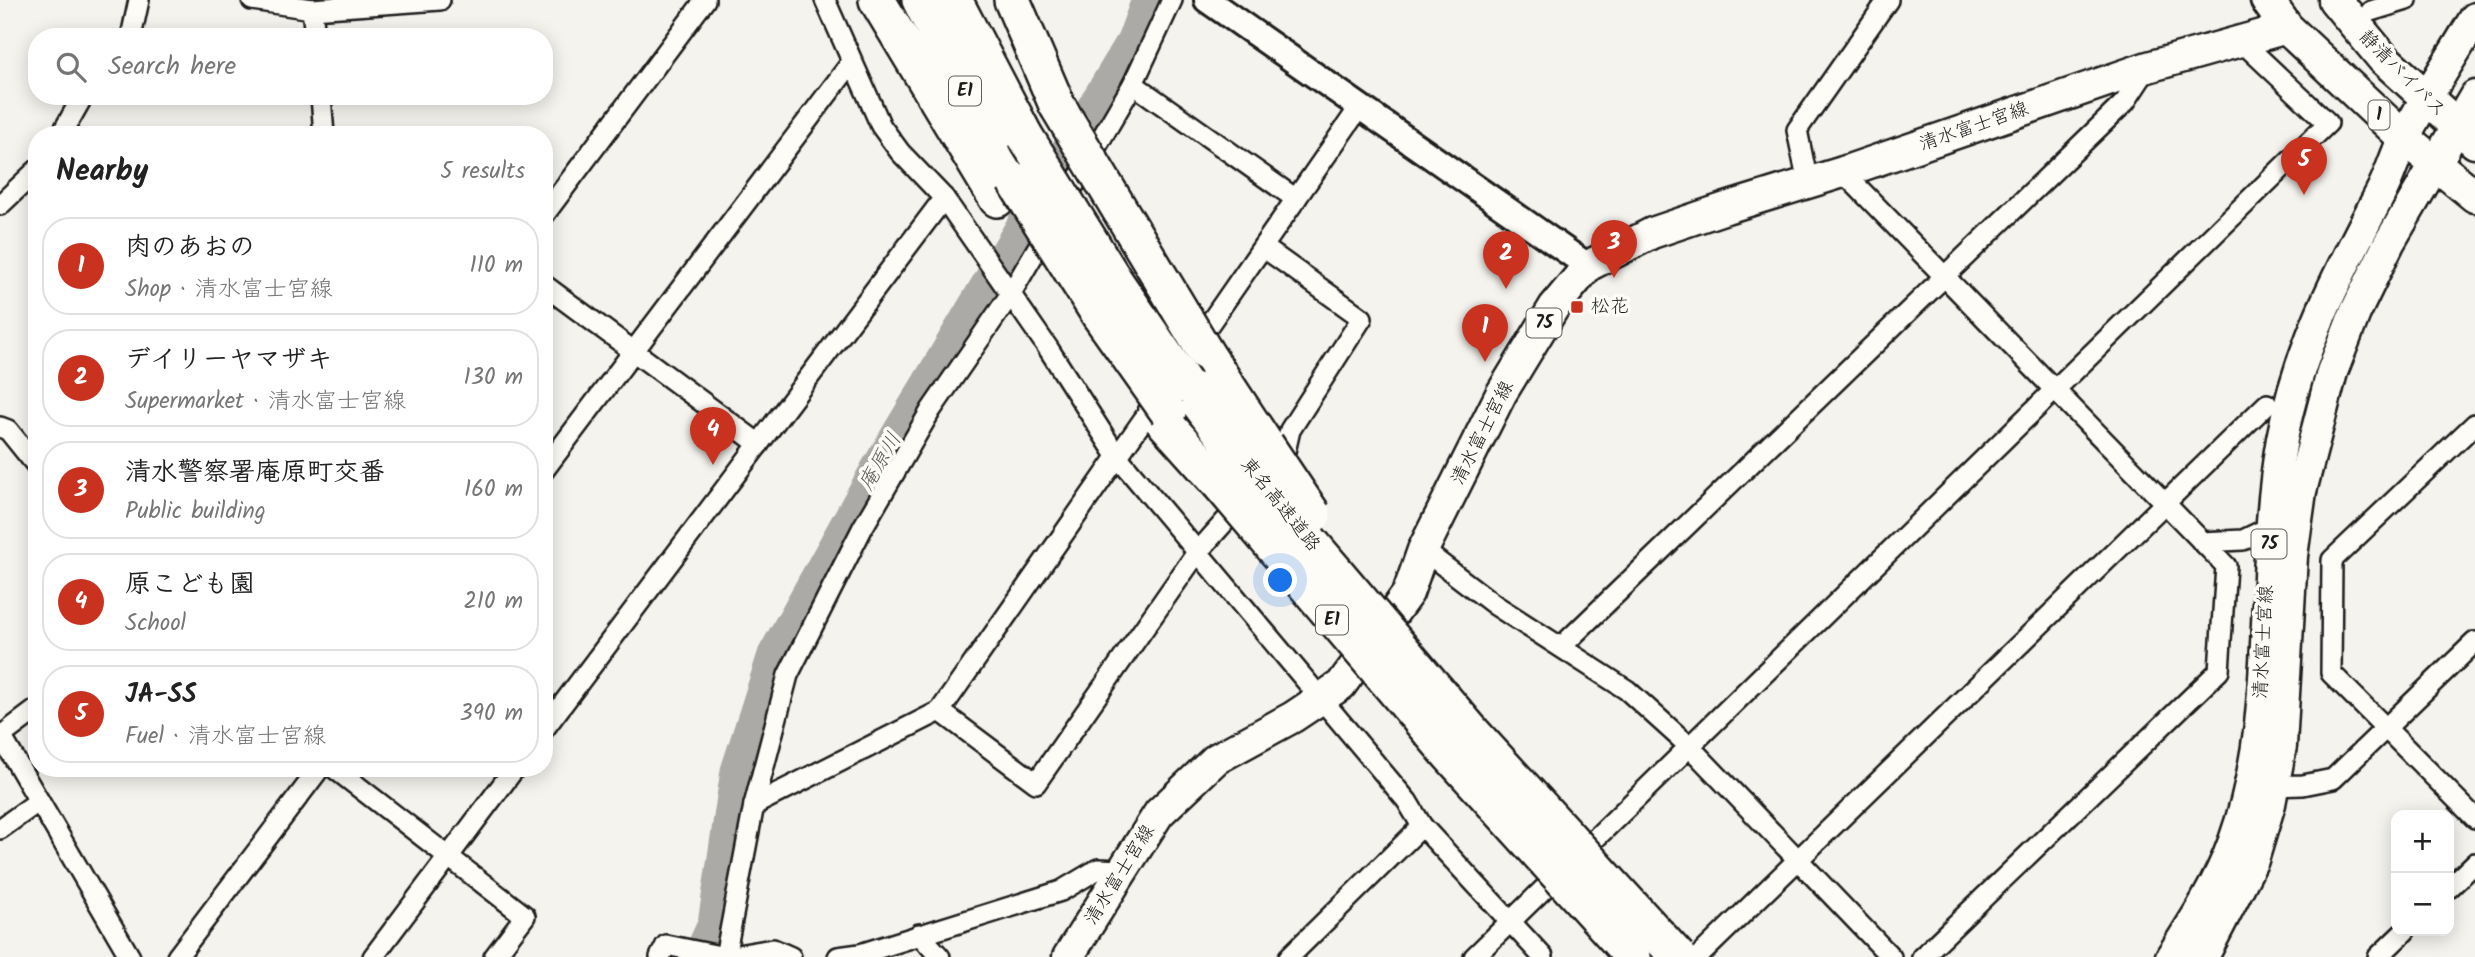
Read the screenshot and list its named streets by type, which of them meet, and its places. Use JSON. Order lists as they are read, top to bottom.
{
  "streets": {
    "highway": [
      "静清バイパス",
      "E1",
      "1",
      "東名高速道路"
    ],
    "main road": ["清水富士宮線", "75"]
  },
  "crossings": [
    ["静清バイパス", "清水富士宮線"],
    ["1", "清水富士宮線"]
  ],
  "water": ["庵原川"],
  "places": {
    "transit": ["松花"]
  },
  "page": {
    "search": "Search here",
    "heading": ["Nearby", "5 results"],
    "pins": [
      "5",
      "3",
      "2",
      "1",
      "4"
    ],
    "list": [
      {
        "mark": "1",
        "name": "肉のあおの",
        "note": "Shop · 清水富士宮線",
        "value": "110 m"
      },
      {
        "mark": "2",
        "name": "デイリーヤマザキ",
        "note": "Supermarket · 清水富士宮線",
        "value": "130 m"
      },
      {
        "mark": "3",
        "name": "清水警察署庵原町交番",
        "note": "Public building",
        "value": "160 m"
      },
      {
        "mark": "4",
        "name": "原こども園",
        "note": "School",
        "value": "210 m"
      },
      {
        "mark": "5",
        "name": "JA-SS",
        "note": "Fuel · 清水富士宮線",
        "value": "390 m"
      }
    ],
    "map_buttons": ["+", "−"]
  }
}
